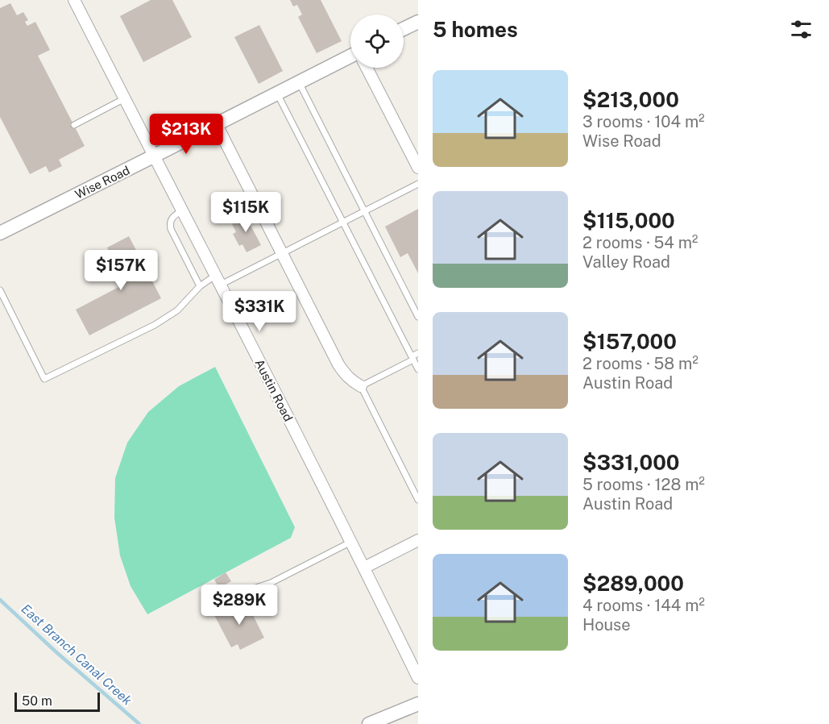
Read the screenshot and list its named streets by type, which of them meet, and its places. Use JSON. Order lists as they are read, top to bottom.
{
  "streets": {
    "street": ["Wise Road", "Austin Road"]
  },
  "crossings": [
    ["Wise Road", "Austin Road"]
  ],
  "water": ["East Branch Canal Creek"],
  "scale_bar": "50 m",
  "page": {
    "heading": "5 homes",
    "list": [
      {
        "name": "$213,000",
        "note": "3 rooms · 104 m² · Wise Road"
      },
      {
        "name": "$115,000",
        "note": "2 rooms · 54 m² · Valley Road"
      },
      {
        "name": "$157,000",
        "note": "2 rooms · 58 m² · Austin Road"
      },
      {
        "name": "$331,000",
        "note": "5 rooms · 128 m² · Austin Road"
      },
      {
        "name": "$289,000",
        "note": "4 rooms · 144 m² · House"
      }
    ],
    "price": [
      "$213K",
      "$115K",
      "$157K",
      "$331K",
      "$289K"
    ],
    "scale": "50 m"
  }
}
